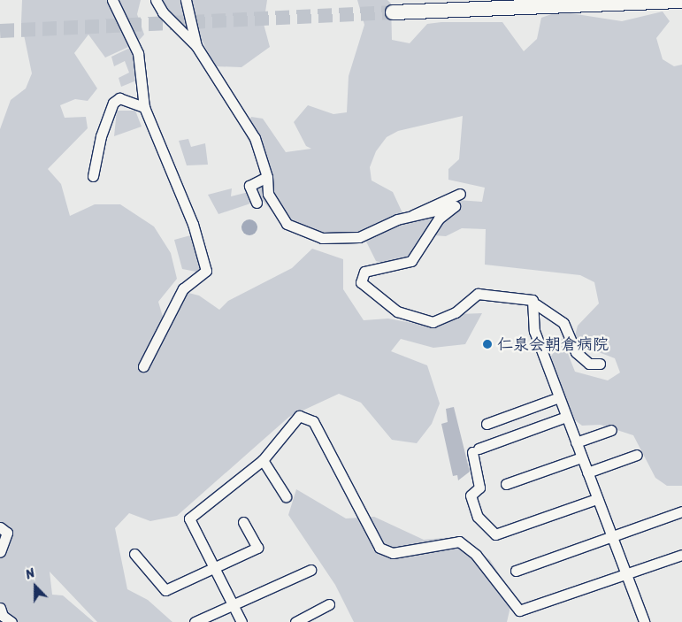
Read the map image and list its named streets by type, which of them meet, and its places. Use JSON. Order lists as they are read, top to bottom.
{
  "places": ["仁泉会朝倉病院"],
  "north": "top"
}
